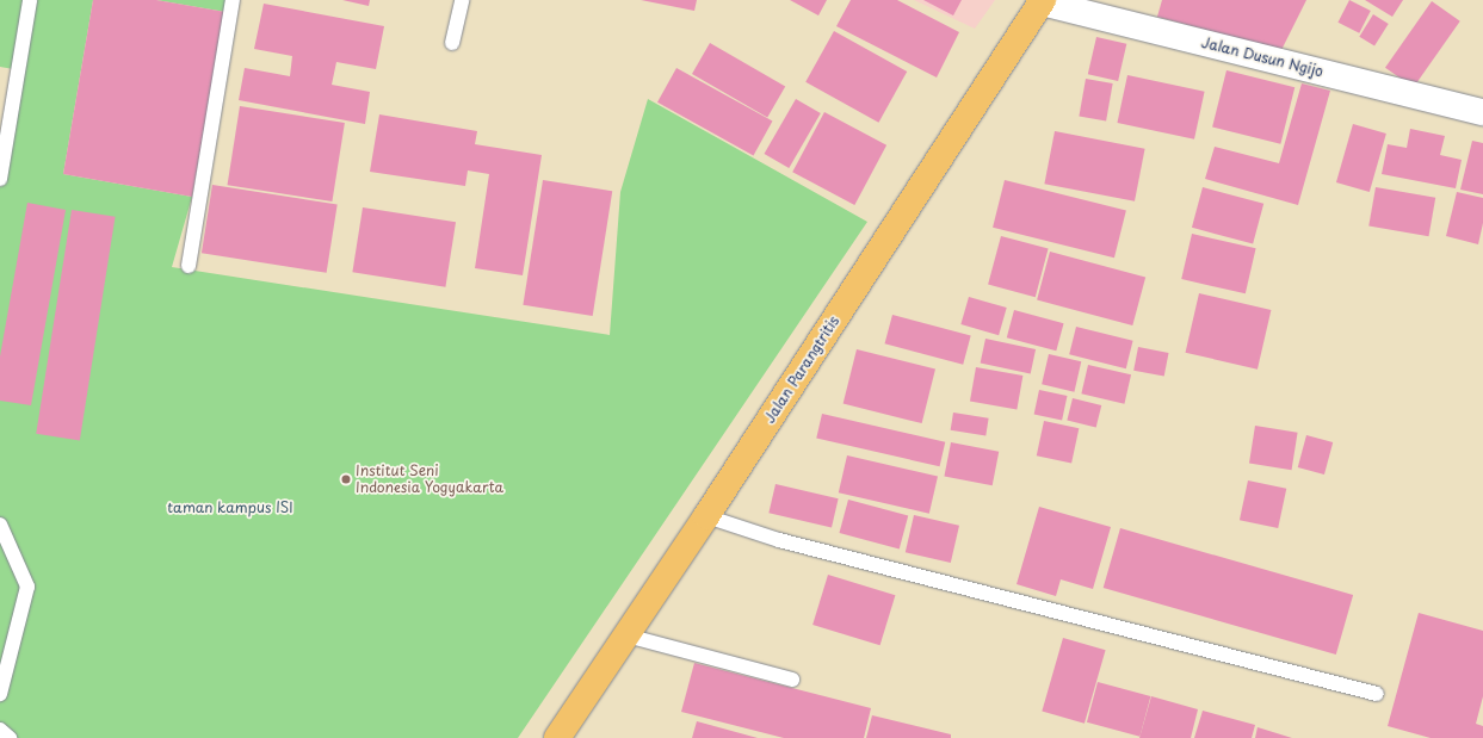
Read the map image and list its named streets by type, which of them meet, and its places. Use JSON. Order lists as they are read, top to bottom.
{
  "streets": {
    "main road": ["Jalan Parangtritis"],
    "street": ["Jalan Dusun Ngijo"]
  },
  "crossings": [
    ["Jalan Dusun Ngijo", "Jalan Parangtritis"]
  ],
  "parks": ["taman kampus ISI"],
  "places": ["Institut Seni Indonesia Yogyakarta"]
}
